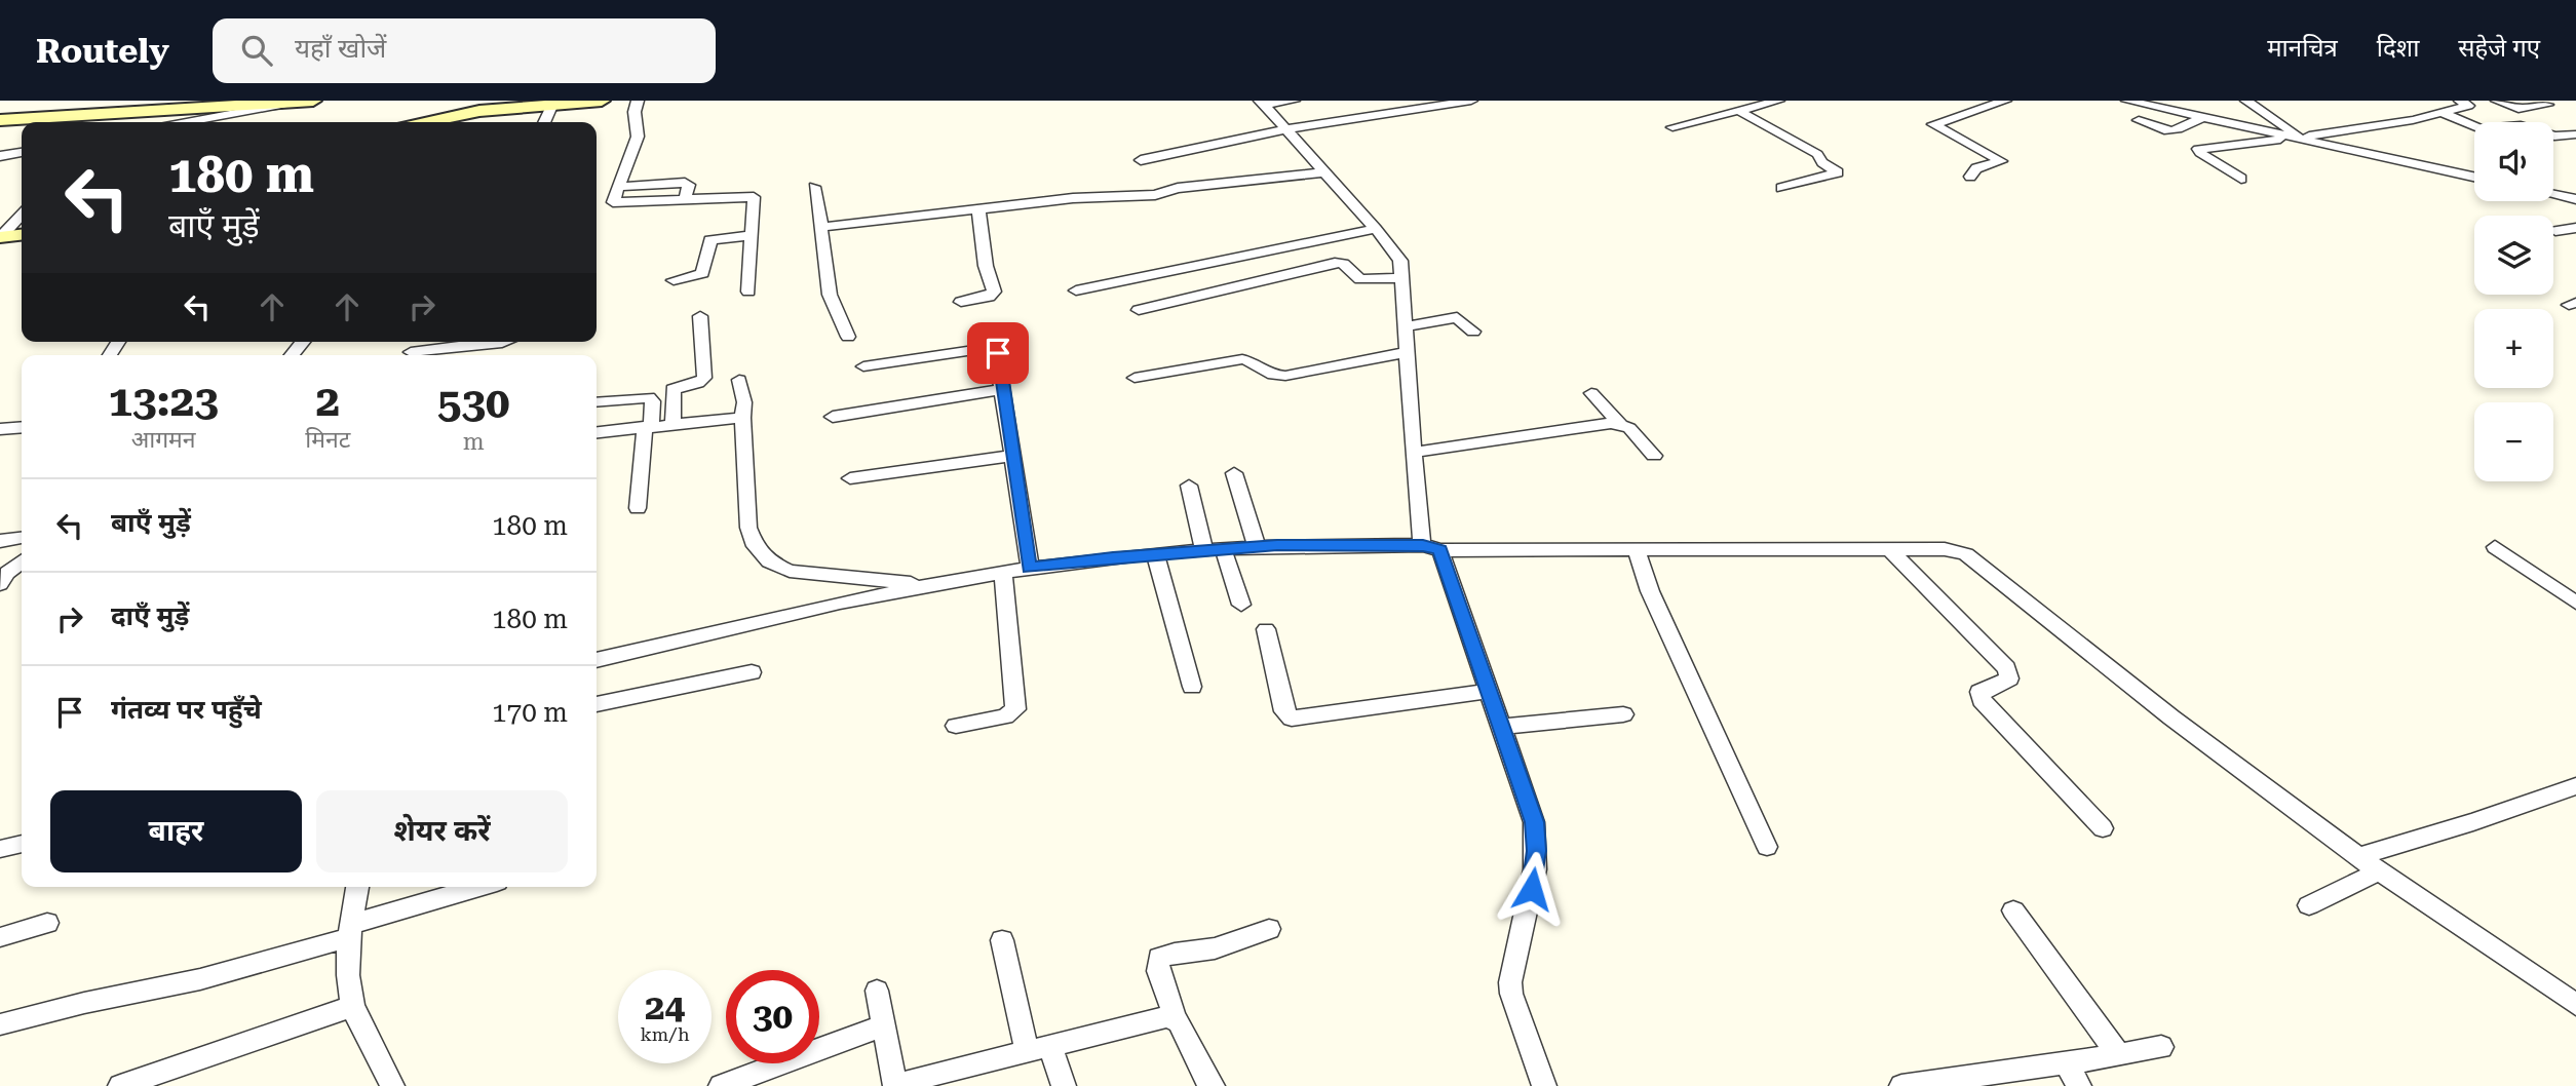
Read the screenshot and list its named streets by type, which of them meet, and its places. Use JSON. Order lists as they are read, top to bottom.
{
  "page": {
    "header": "Routely",
    "search": "यहाँ खोजें",
    "nav": ["मानचित्र", "दिशा", "सहेजे गए"],
    "map_buttons": ["+", "−"],
    "turn": ["180 m", "बाएँ मुड़ें"],
    "eta": [
      "13:23",
      "आगमन",
      "2",
      "मिनट",
      "530",
      "m"
    ],
    "list": [
      {
        "name": "बाएँ मुड़ें",
        "value": "180 m"
      },
      {
        "name": "दाएँ मुड़ें",
        "value": "180 m"
      },
      {
        "name": "गंतव्य पर पहुँचे",
        "value": "170 m"
      }
    ],
    "buttons": ["बाहर", "शेयर करें"],
    "speed": "24 km/h",
    "limit": "30"
  }
}
